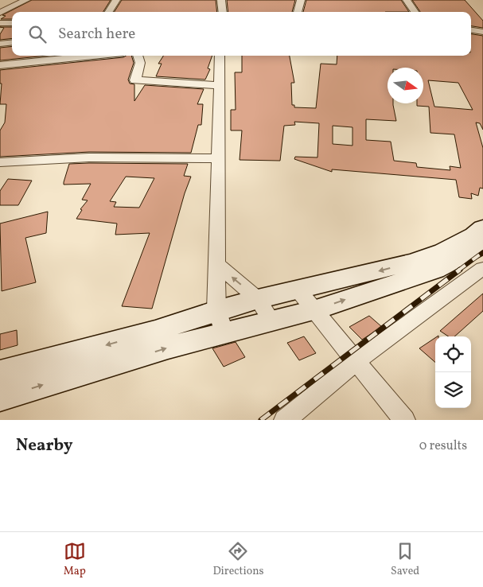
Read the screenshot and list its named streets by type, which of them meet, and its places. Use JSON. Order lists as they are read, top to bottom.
{
  "north": "right",
  "page": {
    "search": "Search here",
    "heading": ["Nearby", "0 results"],
    "nav": ["Map", "Directions", "Saved"]
  }
}
